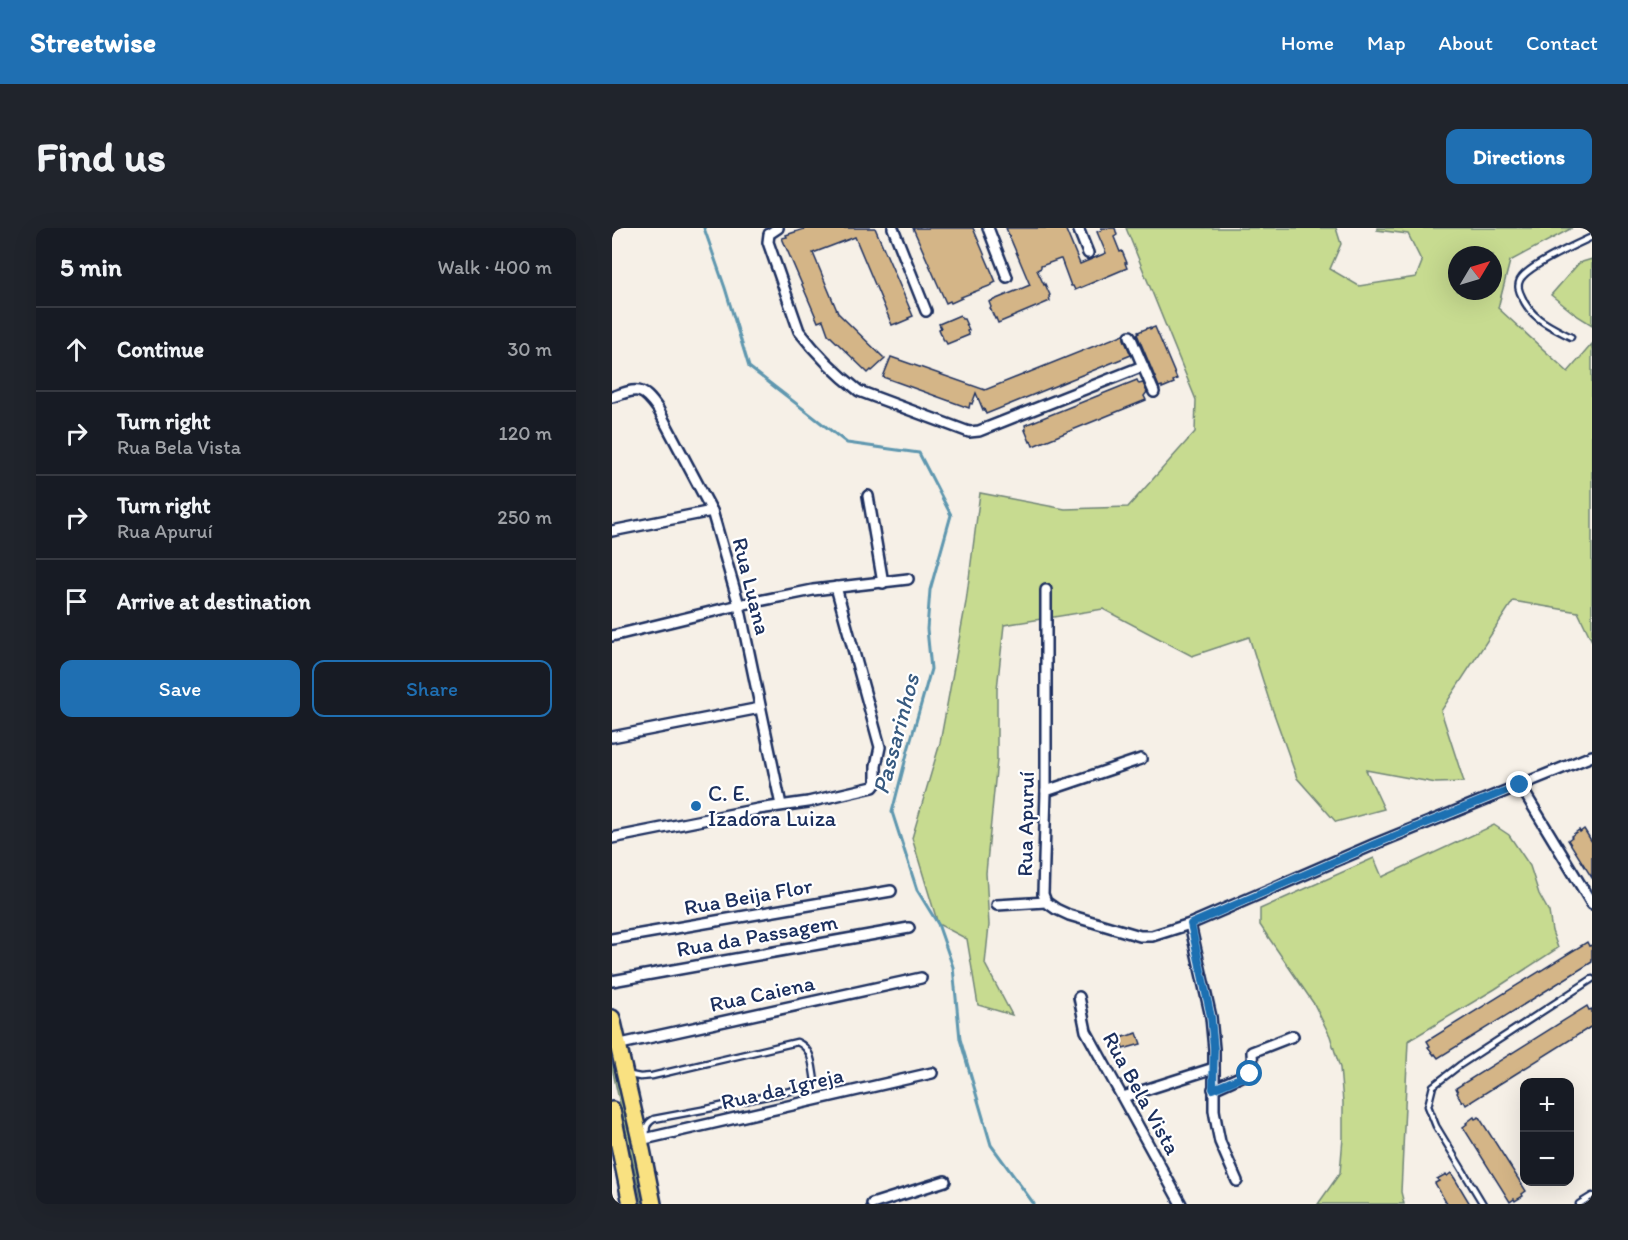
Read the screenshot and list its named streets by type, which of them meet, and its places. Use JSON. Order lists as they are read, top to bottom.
{
  "streets": {
    "street": [
      "Rua Luana",
      "Rua Apuruí",
      "Rua Beija Flor",
      "Rua da Passagem",
      "Rua Caiena",
      "Rua da Igreja",
      "Rua Bela Vista"
    ]
  },
  "water": ["Passarinhos"],
  "places": ["C. E. Izadora Luiza"],
  "north": "top right",
  "page": {
    "header": "Streetwise",
    "nav": [
      "Home",
      "Map",
      "About",
      "Contact"
    ],
    "buttons": [
      "Directions",
      ["Save", "Share"]
    ],
    "title": "Find us",
    "heading": ["5 min", "Walk · 400 m"],
    "list": [
      ["Continue", "30 m"],
      ["Turn right", "Rua Bela Vista", "120 m"],
      ["Turn right", "Rua Apuruí", "250 m"],
      "Arrive at destination"
    ],
    "map_buttons": ["+", "−"]
  }
}
